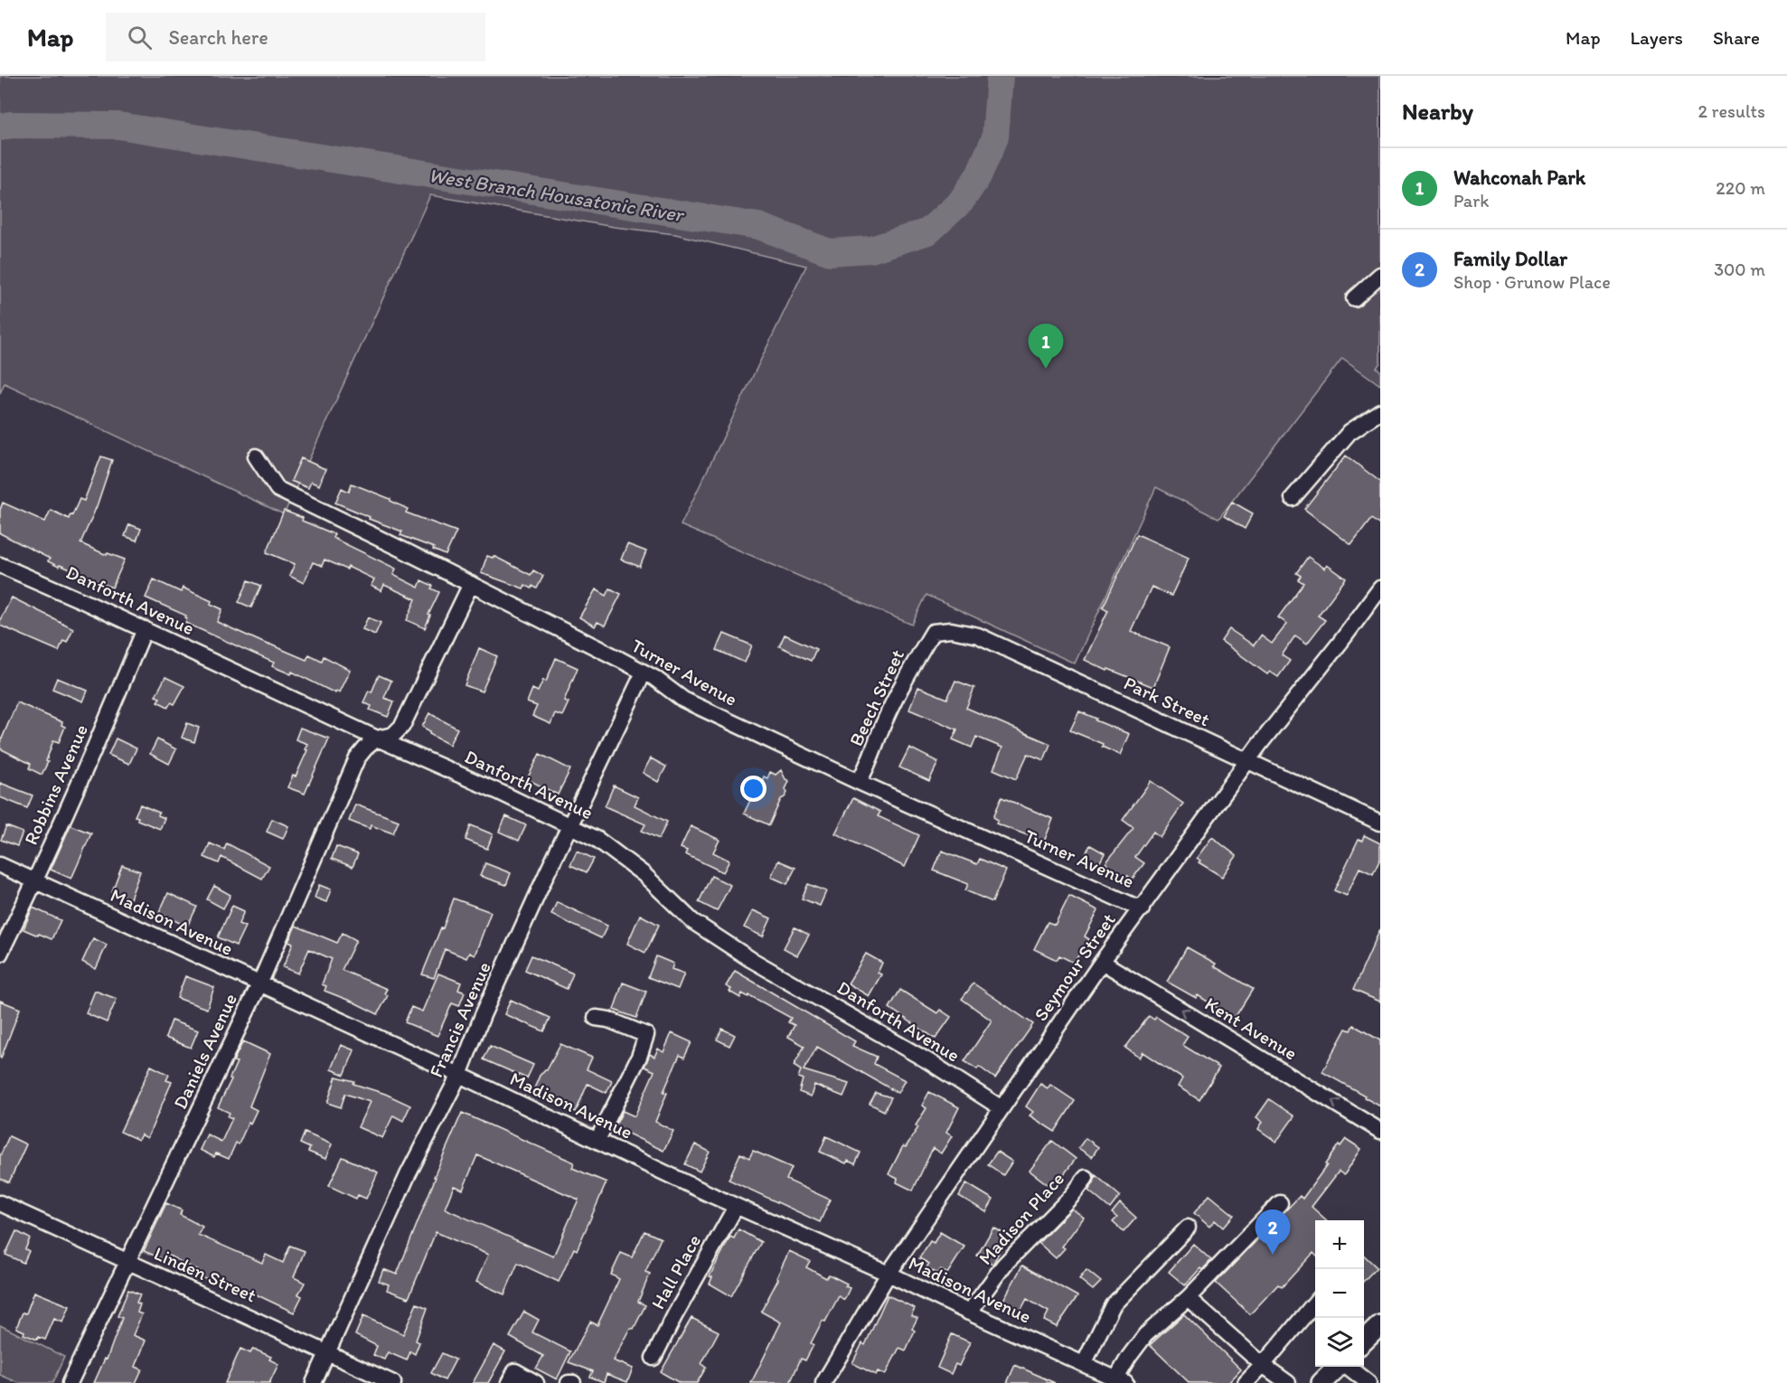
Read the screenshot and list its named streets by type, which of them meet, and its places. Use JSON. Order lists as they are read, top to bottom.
{
  "streets": {
    "street": [
      "Danforth Avenue",
      "Turner Avenue",
      "Beech Street",
      "Park Street",
      "Robbins Avenue",
      "Madison Avenue",
      "Seymour Street",
      "Francis Avenue",
      "Kent Avenue",
      "Daniels Avenue",
      "Madison Place",
      "Hall Place",
      "Linden Street"
    ]
  },
  "crossings": [
    ["Danforth Avenue", "Robbins Avenue"],
    ["Danforth Avenue", "Seymour Street"],
    ["Danforth Avenue", "Francis Avenue"],
    ["Danforth Avenue", "Daniels Avenue"],
    ["Turner Avenue", "Beech Street"],
    ["Turner Avenue", "Seymour Street"],
    ["Turner Avenue", "Francis Avenue"],
    ["Turner Avenue", "Daniels Avenue"],
    ["Beech Street", "Park Street"],
    ["Park Street", "Seymour Street"],
    ["Robbins Avenue", "Madison Avenue"],
    ["Madison Avenue", "Seymour Street"],
    ["Madison Avenue", "Francis Avenue"],
    ["Madison Avenue", "Daniels Avenue"],
    ["Madison Avenue", "Madison Place"],
    ["Madison Avenue", "Hall Place"],
    ["Seymour Street", "Kent Avenue"],
    ["Francis Avenue", "Linden Street"],
    ["Daniels Avenue", "Linden Street"]
  ],
  "one_way": ["Kent Avenue"],
  "water": ["West Branch Housatonic River"],
  "page": {
    "header": "Map",
    "search": "Search here",
    "nav": ["Map", "Layers", "Share"],
    "heading": ["Nearby", "2 results"],
    "list": [
      {
        "mark": "1",
        "name": "Wahconah Park",
        "note": "Park",
        "value": "220 m"
      },
      {
        "mark": "2",
        "name": "Family Dollar",
        "note": "Shop · Grunow Place",
        "value": "300 m"
      }
    ],
    "pins": ["1", "2"],
    "map_buttons": ["+", "−"]
  }
}
